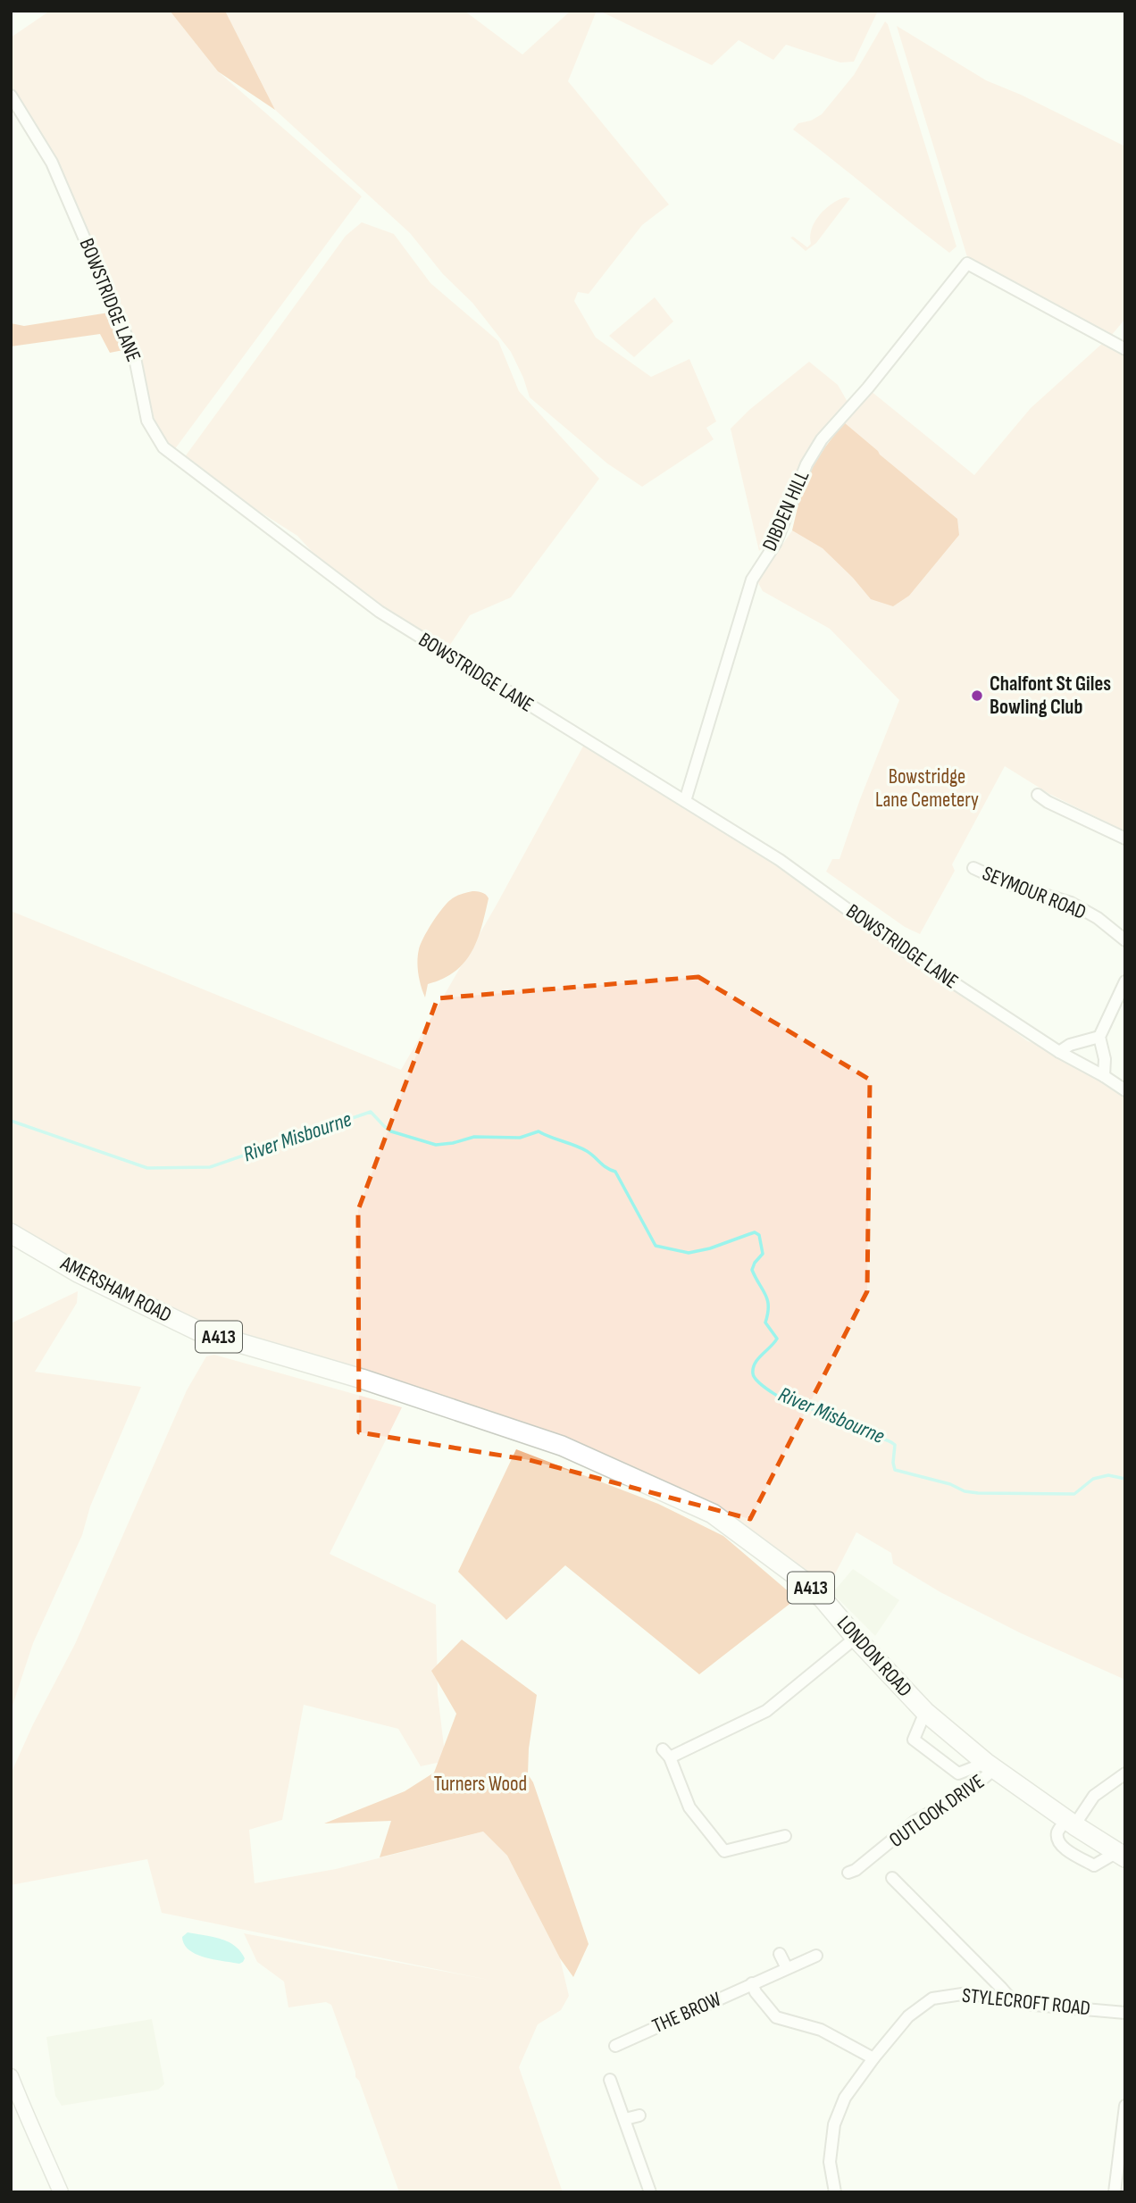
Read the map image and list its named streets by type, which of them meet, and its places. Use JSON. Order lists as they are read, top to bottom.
{
  "streets": {
    "highway": ["AMERSHAM ROAD", "A413", "LONDON ROAD"],
    "street": [
      "BOWSTRIDGE LANE",
      "DIBDEN HILL",
      "SEYMOUR ROAD",
      "OUTLOOK DRIVE",
      "STYLECROFT ROAD",
      "THE BROW"
    ]
  },
  "crossings": [
    ["BOWSTRIDGE LANE", "DIBDEN HILL"],
    ["AMERSHAM ROAD", "LONDON ROAD"],
    ["LONDON ROAD", "OUTLOOK DRIVE"]
  ],
  "water": ["River Misbourne"],
  "parks": ["Bowstridge Lane Cemetery", "Turners Wood"],
  "places": ["Chalfont St Giles Bowling Club"]
}
